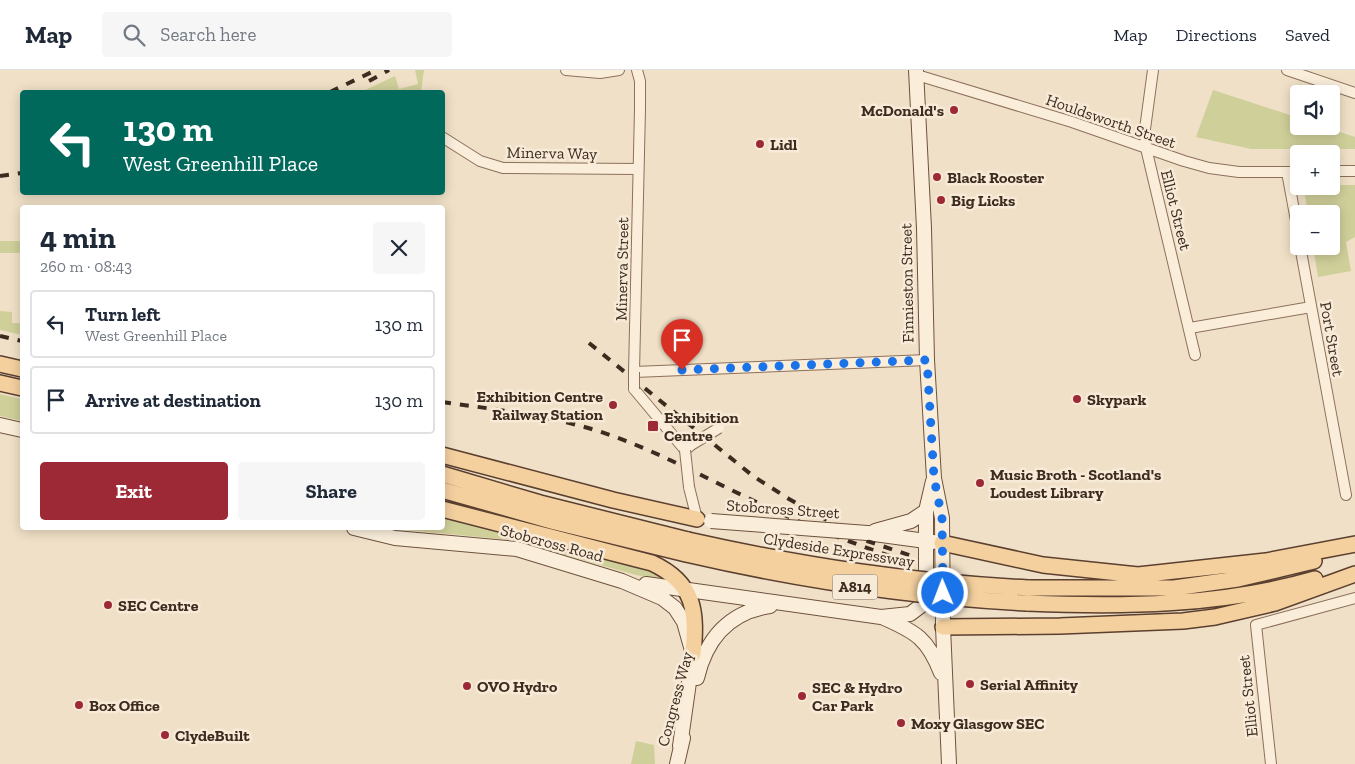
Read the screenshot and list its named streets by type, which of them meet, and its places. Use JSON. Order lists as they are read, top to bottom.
{
  "streets": {
    "main road": ["Clydeside Expressway", "A814"],
    "street": [
      "Houldsworth Street",
      "Minerva Way",
      "Elliot Street",
      "Minerva Street",
      "Finnieston Street",
      "Port Street",
      "Stobcross Street",
      "Stobcross Road",
      "Congress Way"
    ]
  },
  "crossings": [
    ["Houldsworth Street", "Elliot Street"],
    ["Houldsworth Street", "Finnieston Street"],
    ["Minerva Way", "Minerva Street"],
    ["Finnieston Street", "Stobcross Street"],
    ["Stobcross Road", "Congress Way"]
  ],
  "places": {
    "other": [
      "McDonald's",
      "Lidl",
      "Black Rooster",
      "Big Licks",
      "Skypark",
      "Exhibition Centre Railway Station",
      "Music Broth - Scotland's Loudest Library",
      "SEC Centre",
      "Serial Affinity",
      "OVO Hydro",
      "SEC & Hydro Car Park",
      "Box Office",
      "Moxy Glasgow SEC",
      "ClydeBuilt"
    ],
    "transit": ["Exhibition Centre"]
  },
  "page": {
    "header": "Map",
    "search": "Search here",
    "nav": ["Map", "Directions", "Saved"],
    "map_buttons": ["+", "−"],
    "turn": ["130 m", "West Greenhill Place"],
    "heading": ["4 min", "260 m · 08:43"],
    "list": [
      {
        "name": "Turn left",
        "note": "West Greenhill Place",
        "value": "130 m"
      },
      {
        "name": "Arrive at destination",
        "value": "130 m"
      }
    ],
    "buttons": ["Exit", "Share"]
  }
}
